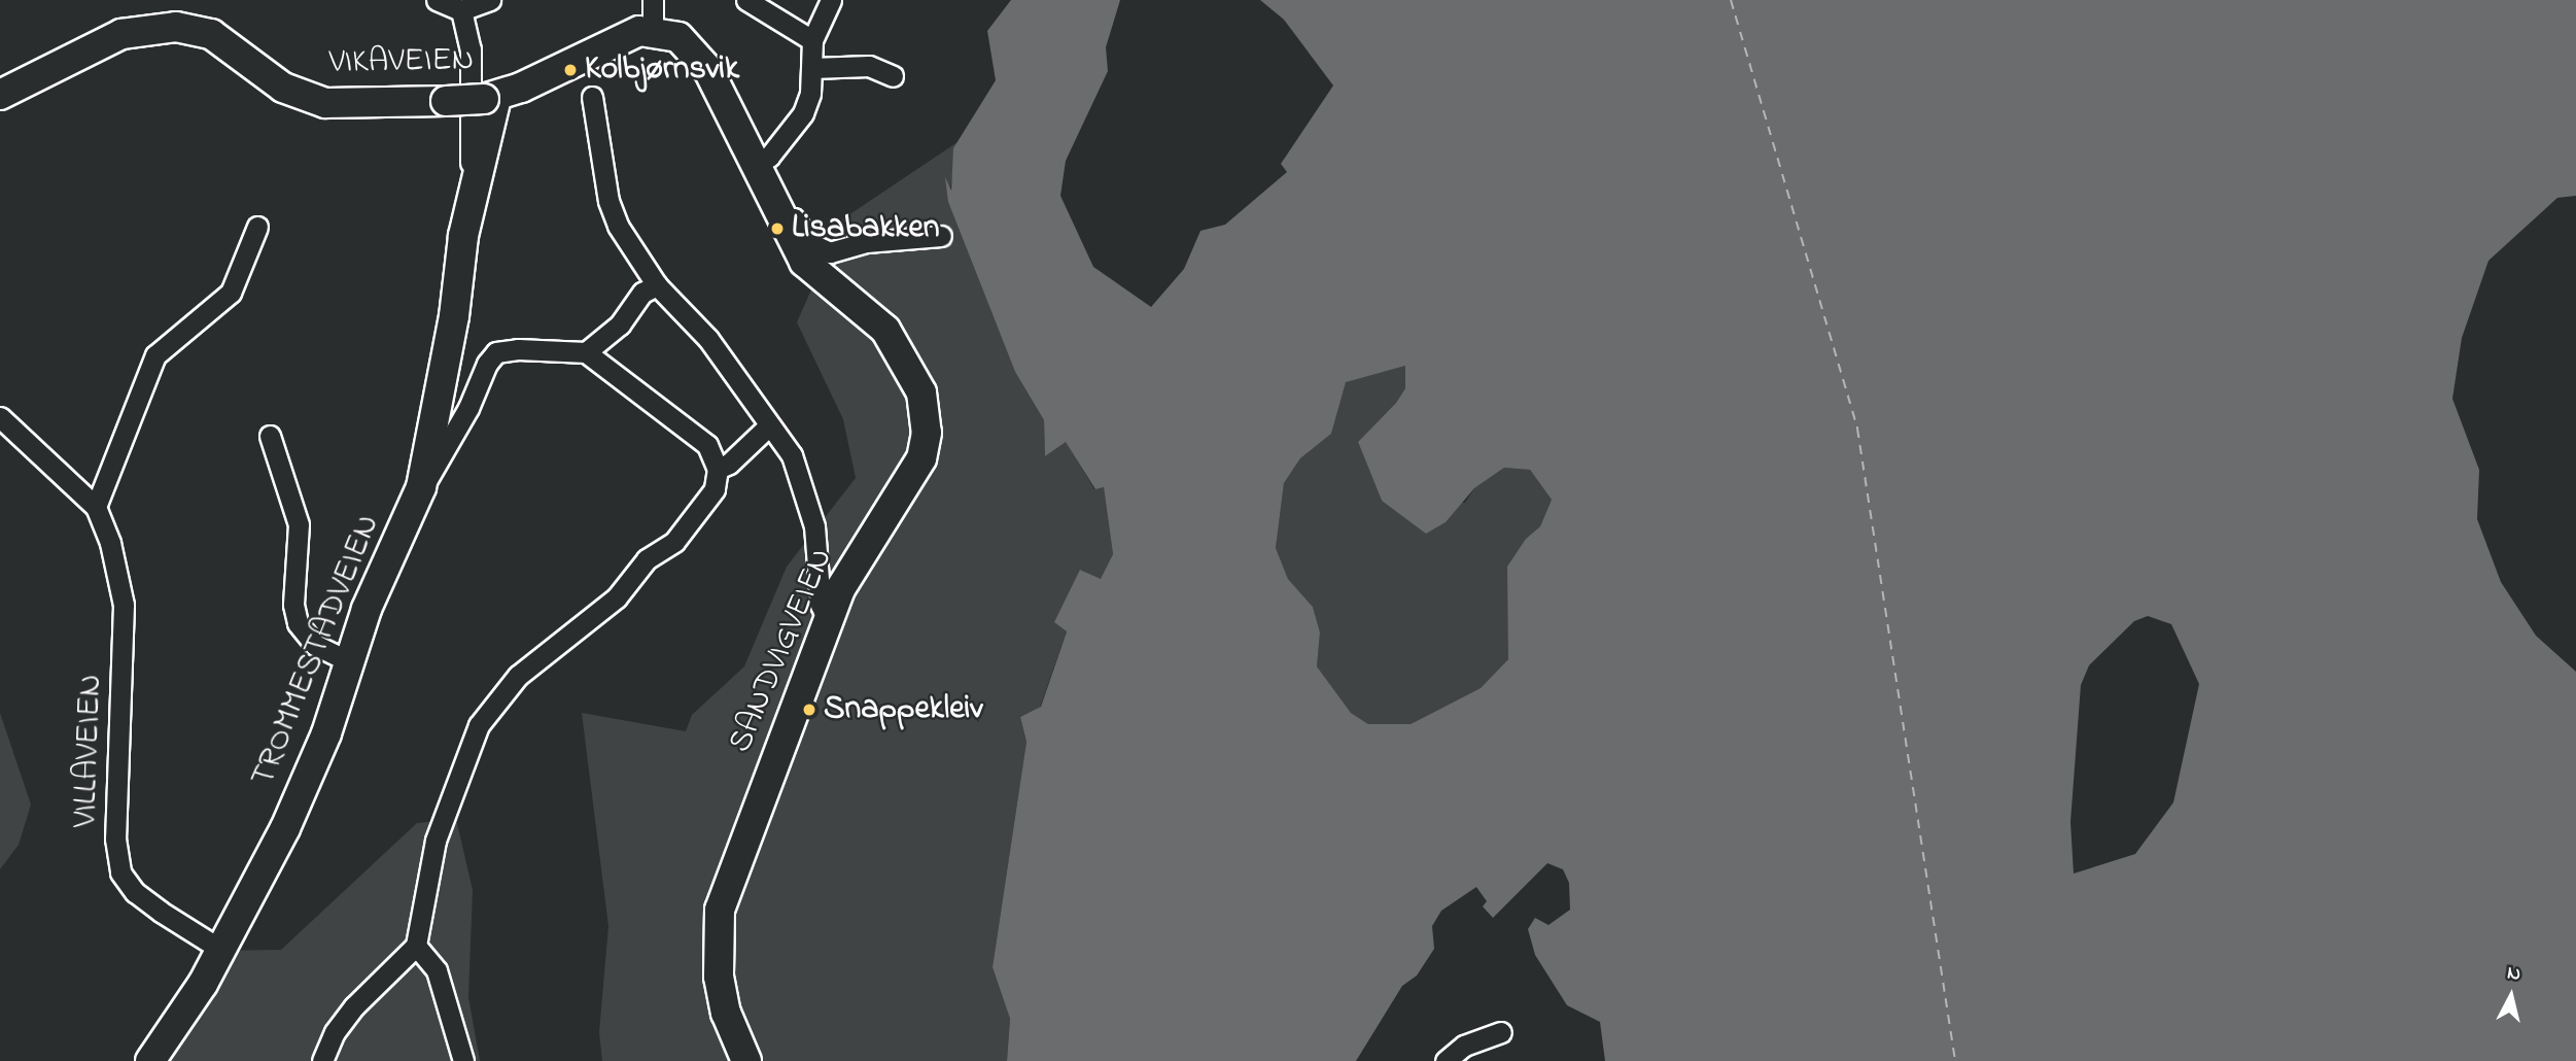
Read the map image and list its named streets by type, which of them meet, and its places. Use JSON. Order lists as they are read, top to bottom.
{
  "streets": {
    "main road": ["VIKAVEIEN", "TROMMESTADVEIEN", "SANDVIGVEIEN"],
    "street": ["VILLAVEIEN"]
  },
  "crossings": [
    ["VIKAVEIEN", "TROMMESTADVEIEN"],
    ["VIKAVEIEN", "SANDVIGVEIEN"],
    ["TROMMESTADVEIEN", "VILLAVEIEN"]
  ],
  "places": ["Kolbjørnsvik", "Lisabakken", "Snappekleiv"],
  "north": "top"
}
